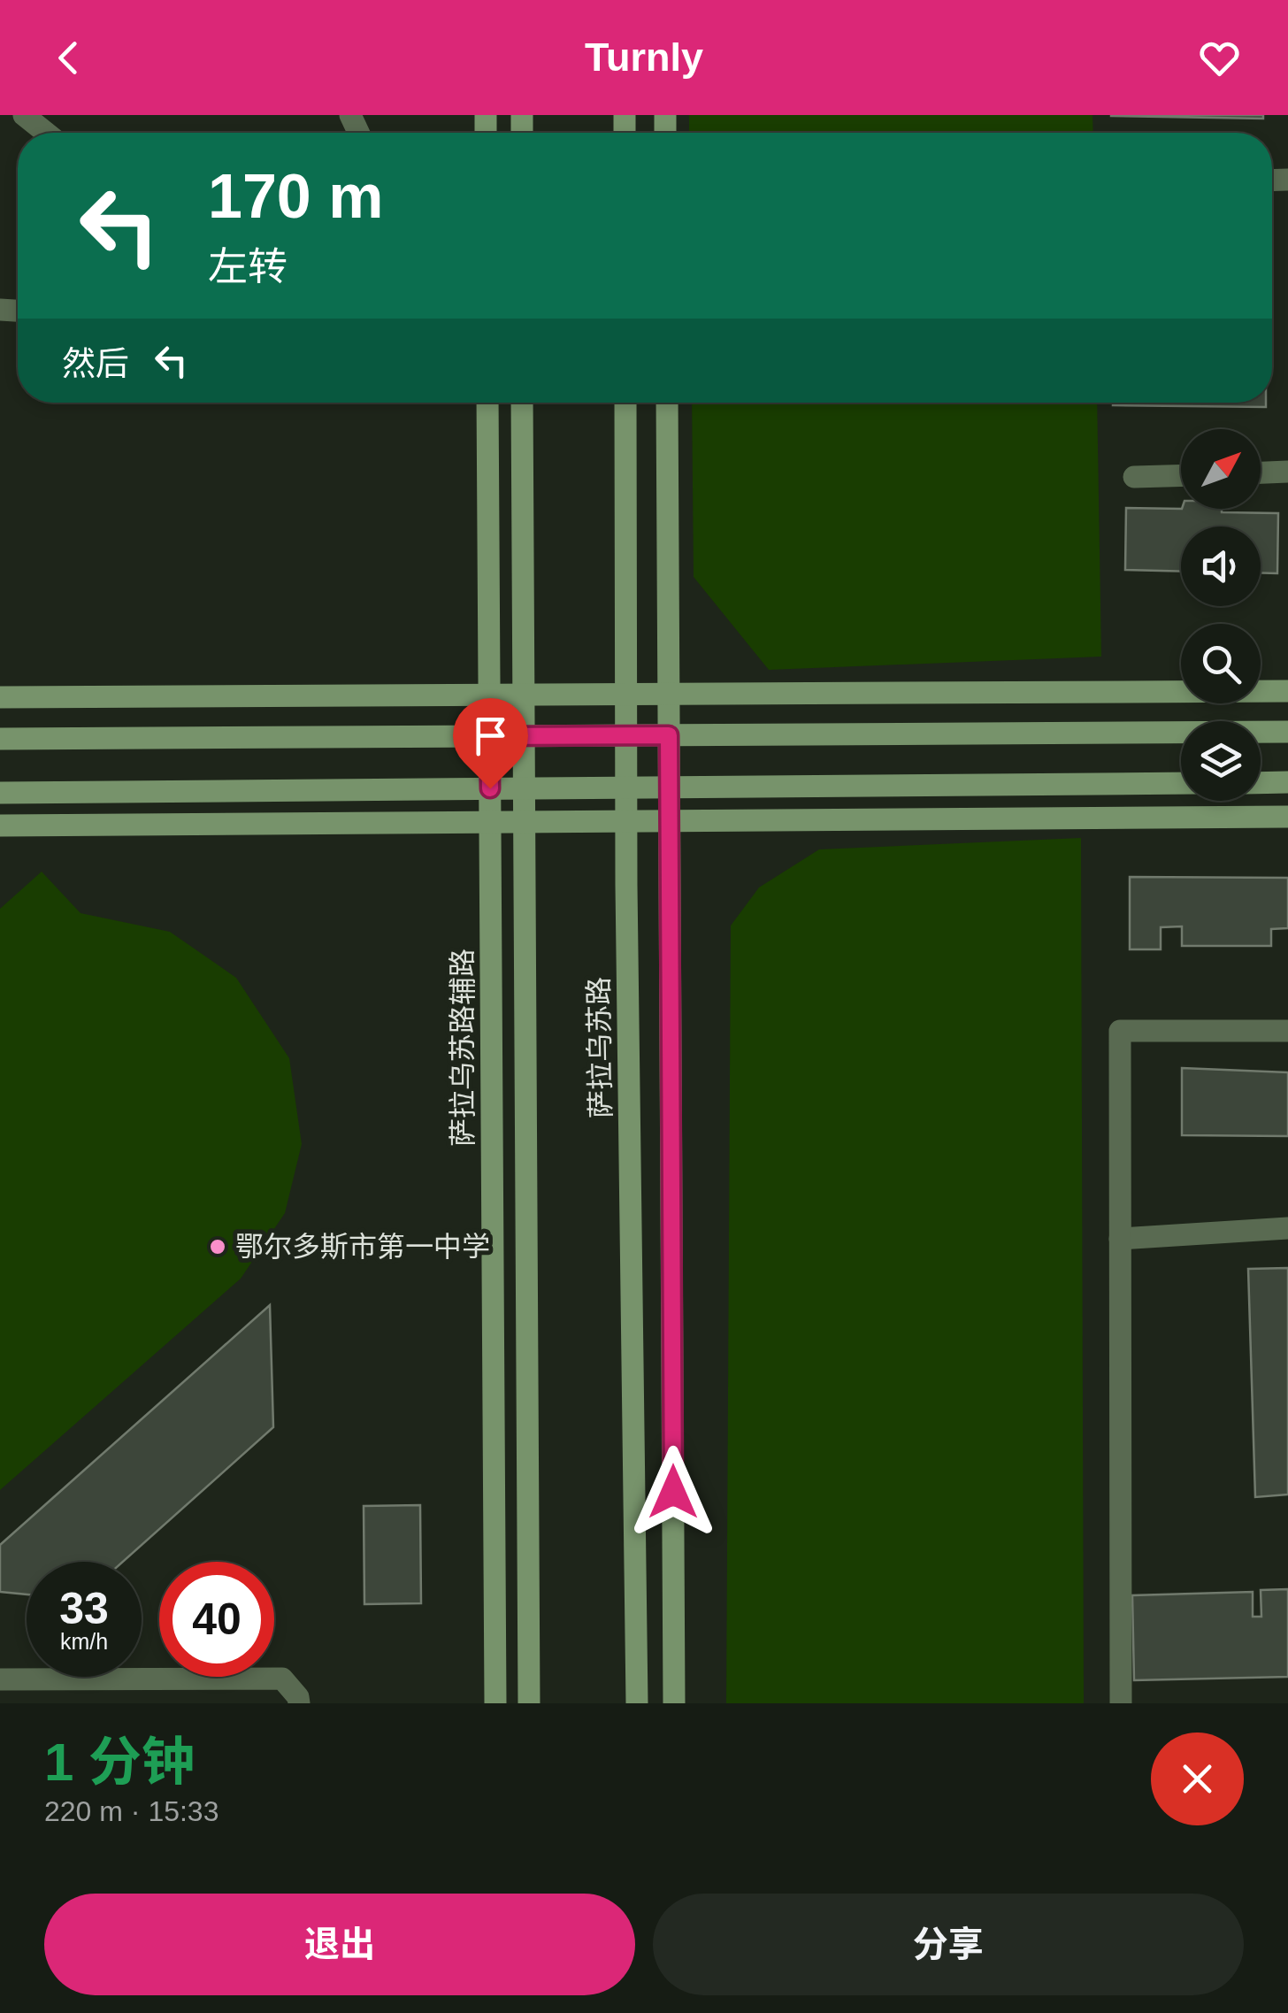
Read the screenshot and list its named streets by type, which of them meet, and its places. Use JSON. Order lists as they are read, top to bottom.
{
  "streets": {
    "street": ["萨拉乌苏路辅路", "萨拉乌苏路"]
  },
  "places": ["鄂尔多斯市第一中学"],
  "north": "top right",
  "page": {
    "header": "Turnly",
    "turn": ["170 m", "左转"],
    "then": "然后",
    "speed": "33 km/h",
    "limit": "40",
    "heading": ["1 分钟", "220 m · 15:33"],
    "buttons": ["退出", "分享"]
  }
}
